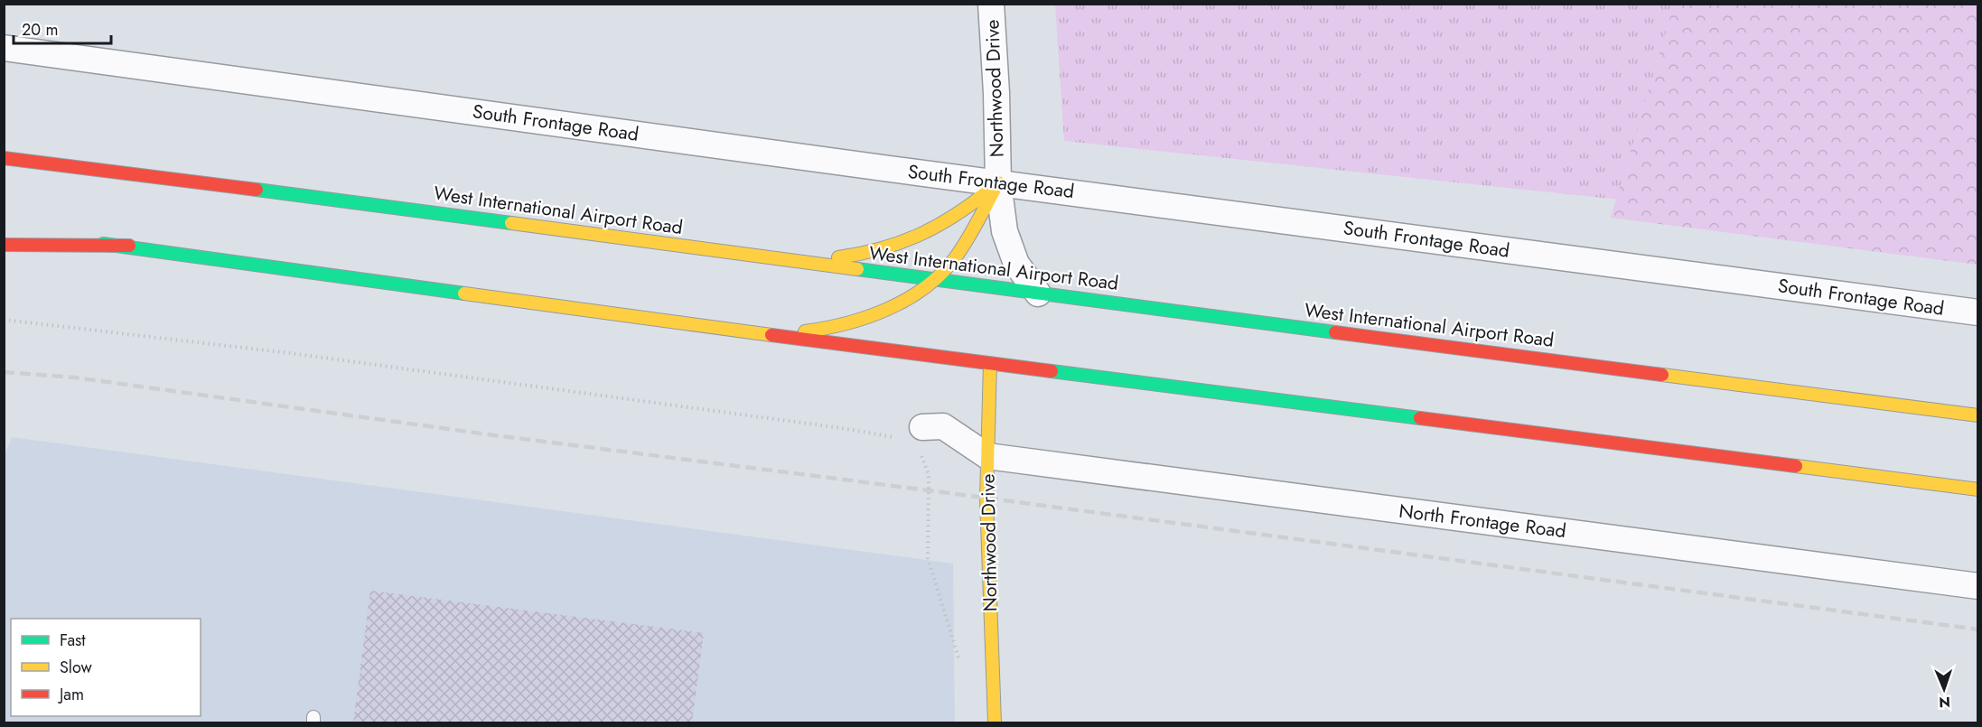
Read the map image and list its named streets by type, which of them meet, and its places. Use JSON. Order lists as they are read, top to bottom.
{
  "streets": {
    "main road": ["Northwood Drive", "West International Airport Road"],
    "street": ["South Frontage Road", "North Frontage Road"]
  },
  "crossings": [
    ["Northwood Drive", "South Frontage Road"],
    ["Northwood Drive", "West International Airport Road"],
    ["Northwood Drive", "North Frontage Road"]
  ],
  "legend": ["Fast", "Slow", "Jam"],
  "scale_bar": "20 m",
  "north": "bottom"
}
